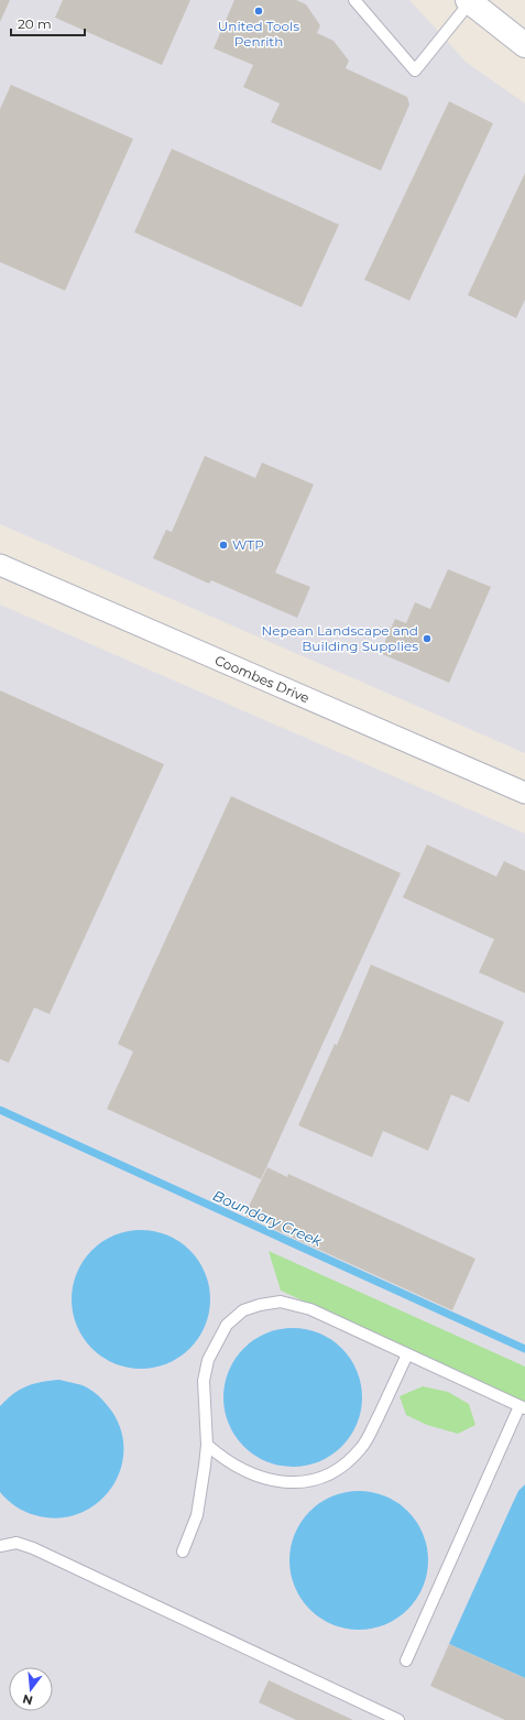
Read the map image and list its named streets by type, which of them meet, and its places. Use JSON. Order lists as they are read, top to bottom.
{
  "streets": {
    "street": ["Coombes Drive"]
  },
  "water": ["Boundary Creek"],
  "places": ["United Tools Penrith", "WTP", "Nepean Landscape and Building Supplies"],
  "scale_bar": "20 m",
  "north": "bottom"
}
